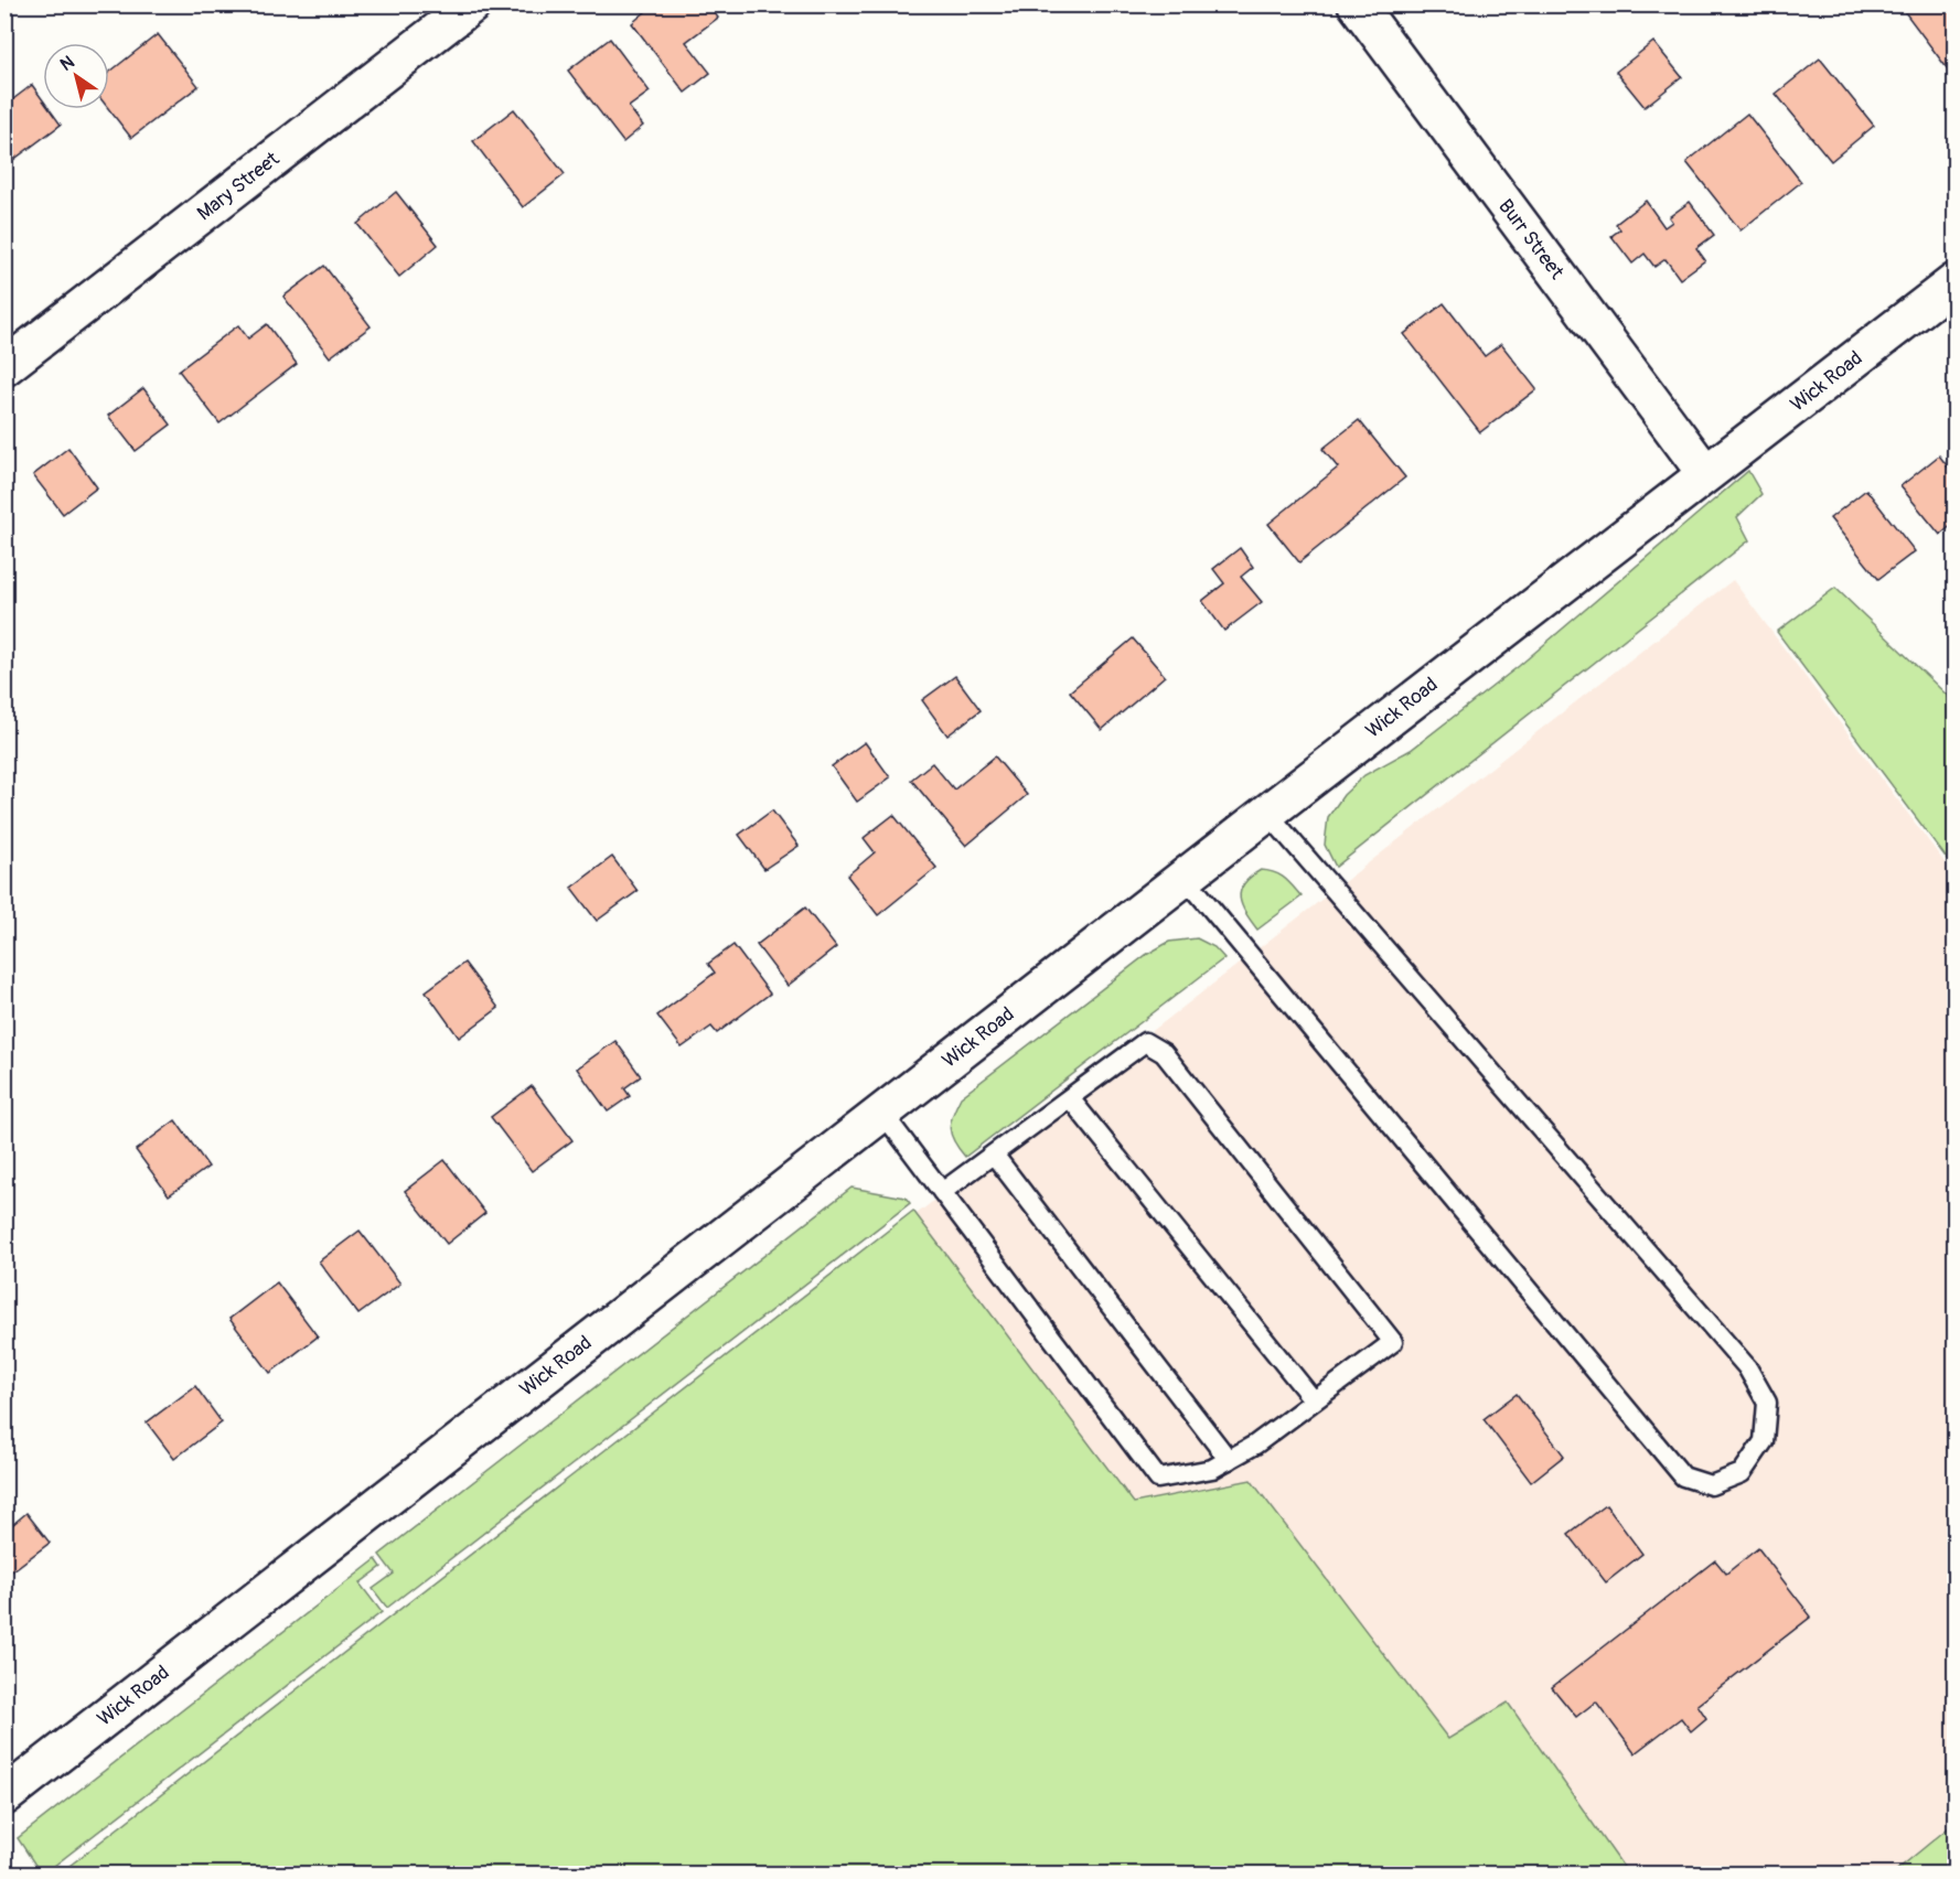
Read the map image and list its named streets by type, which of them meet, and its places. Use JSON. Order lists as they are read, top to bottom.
{
  "streets": {
    "street": ["Mary Street", "Burr Street", "Wick Road"]
  },
  "crossings": [
    ["Burr Street", "Wick Road"]
  ],
  "north": "top left"
}
